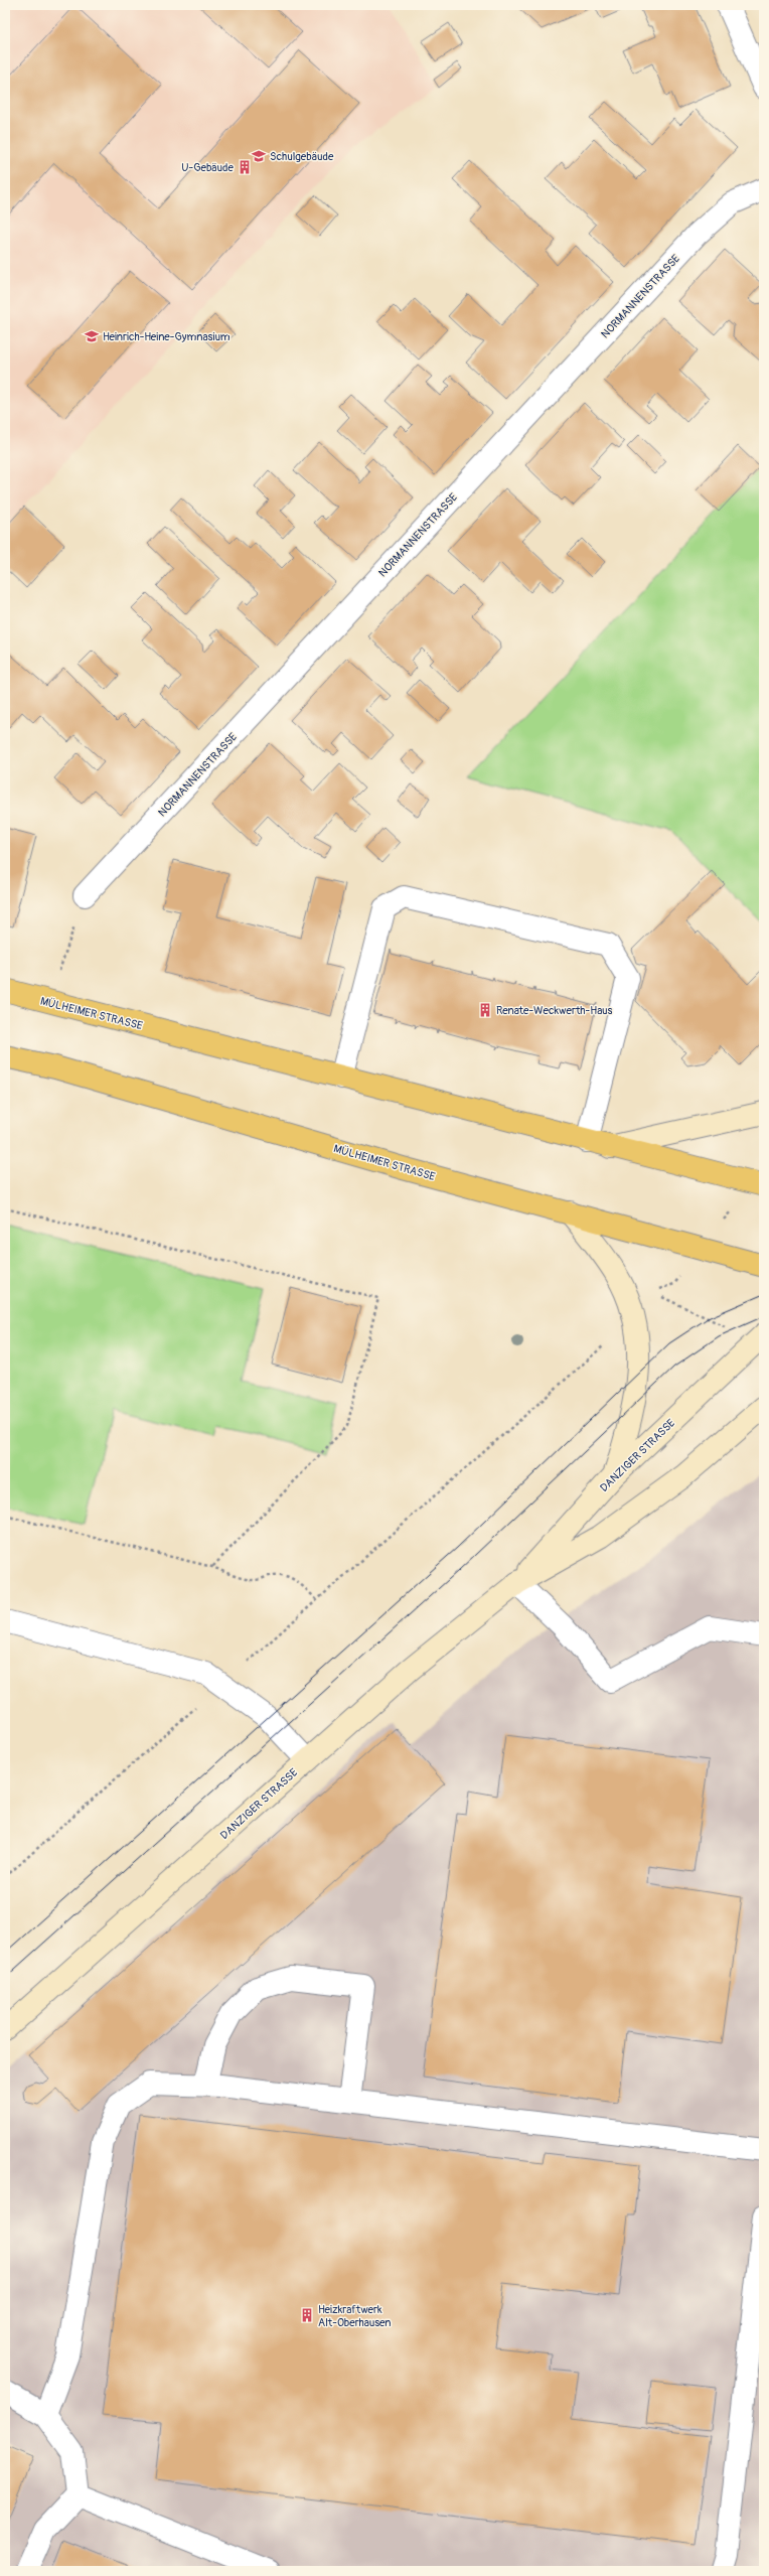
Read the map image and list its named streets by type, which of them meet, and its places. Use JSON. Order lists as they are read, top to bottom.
{
  "streets": {
    "main road": ["MÜLHEIMER STRASSE", "DANZIGER STRASSE"],
    "street": ["NORMANNENSTRASSE"]
  },
  "places": {
    "school or university": ["Schulgebäude", "Heinrich-Heine-Gymnasium"],
    "building": ["U-Gebäude", "Renate-Weckwerth-Haus", "Heizkraftwerk Alt-Oberhausen"]
  }
}
